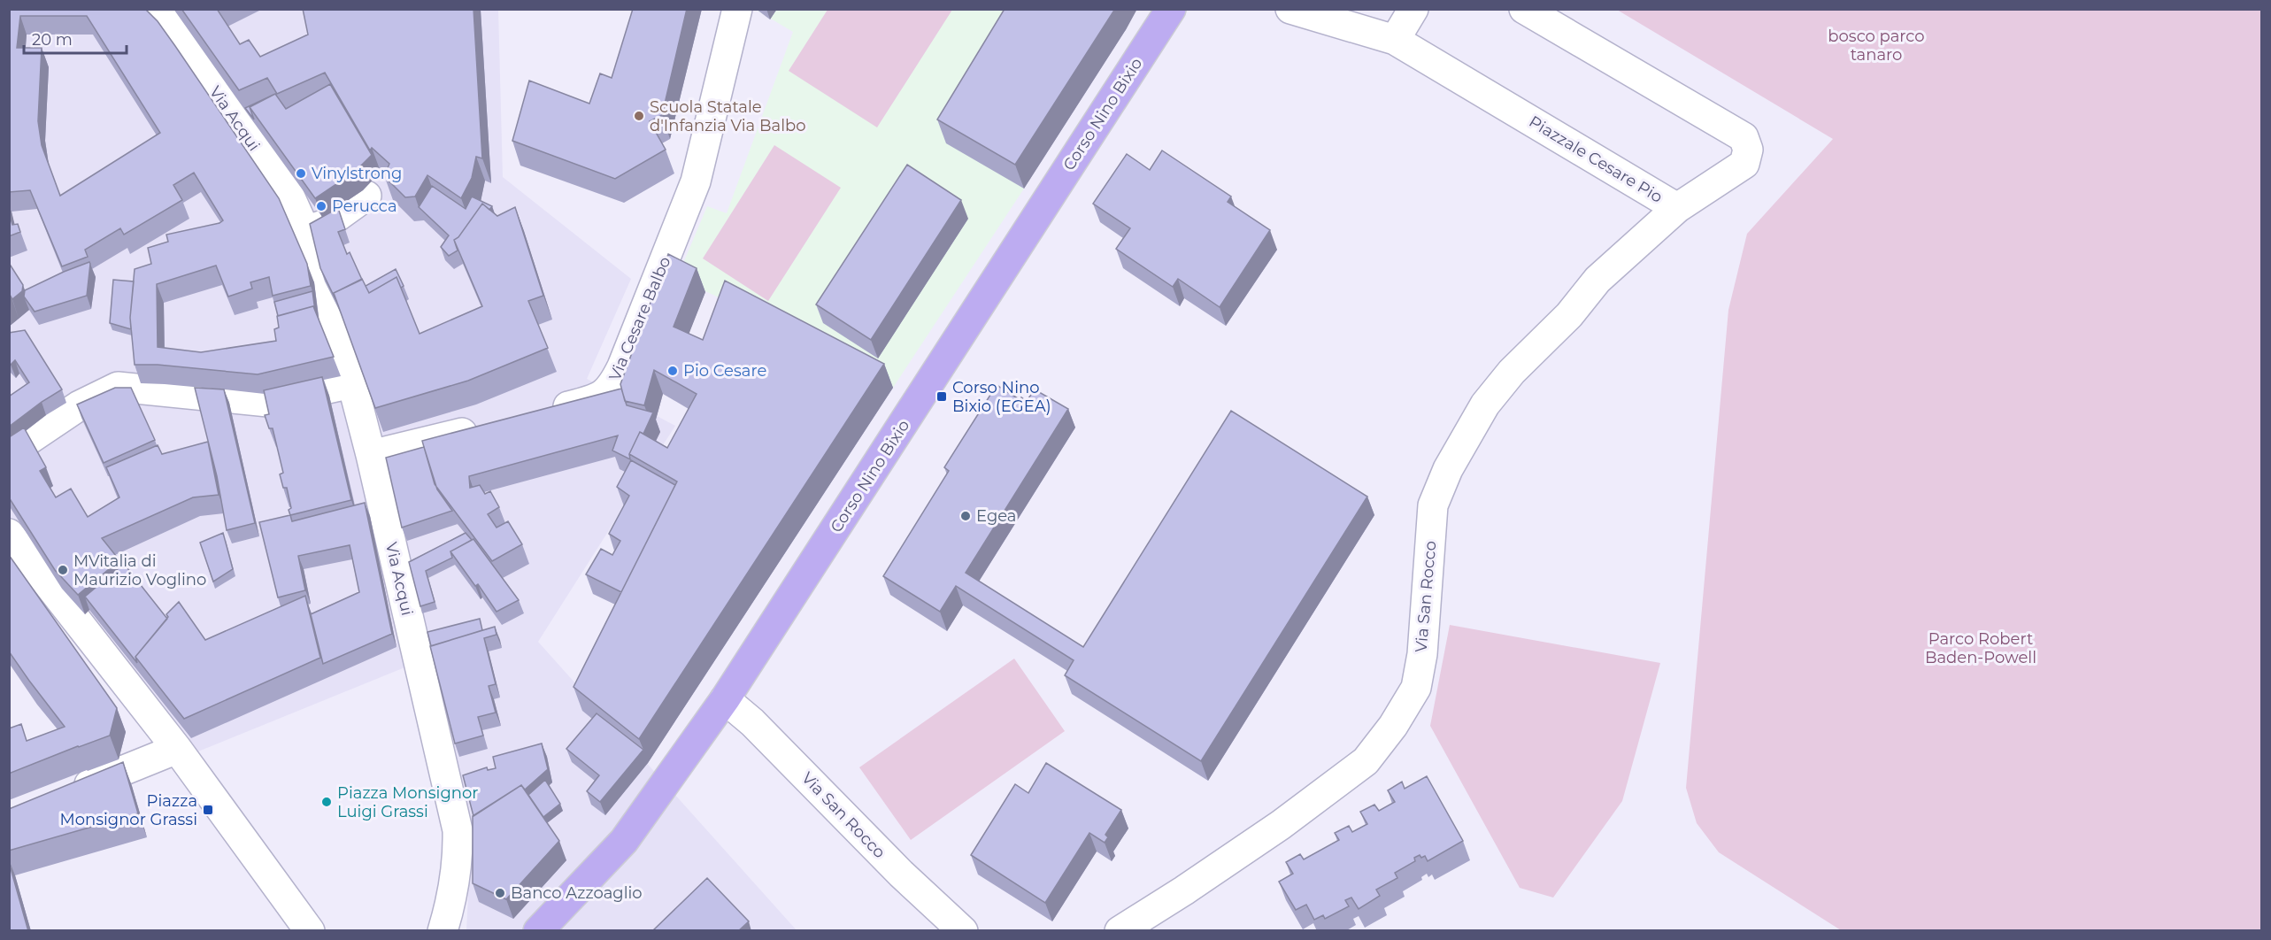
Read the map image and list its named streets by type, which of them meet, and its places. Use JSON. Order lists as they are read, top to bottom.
{
  "streets": {
    "main road": ["Corso Nino Bixio"],
    "street": [
      "Via Acqui",
      "Piazzale Cesare Pio",
      "Via Cesare Balbo",
      "Via San Rocco"
    ]
  },
  "crossings": [
    ["Corso Nino Bixio", "Via San Rocco"],
    ["Piazzale Cesare Pio", "Via San Rocco"]
  ],
  "parks": ["bosco parco tanaro", "Parco Robert Baden-Powell"],
  "places": {
    "other": [
      "Scuola Statale d'Infanzia Via Balbo",
      "Vinylstrong",
      "Perucca",
      "Pio Cesare",
      "Egea",
      "MVitalia di Maurizio Voglino",
      "Piazza Monsignor Luigi Grassi",
      "Banco Azzoaglio"
    ],
    "transit": ["Corso Nino Bixio (EGEA)", "Piazza Monsignor Grassi"]
  },
  "scale_bar": "20 m"
}
